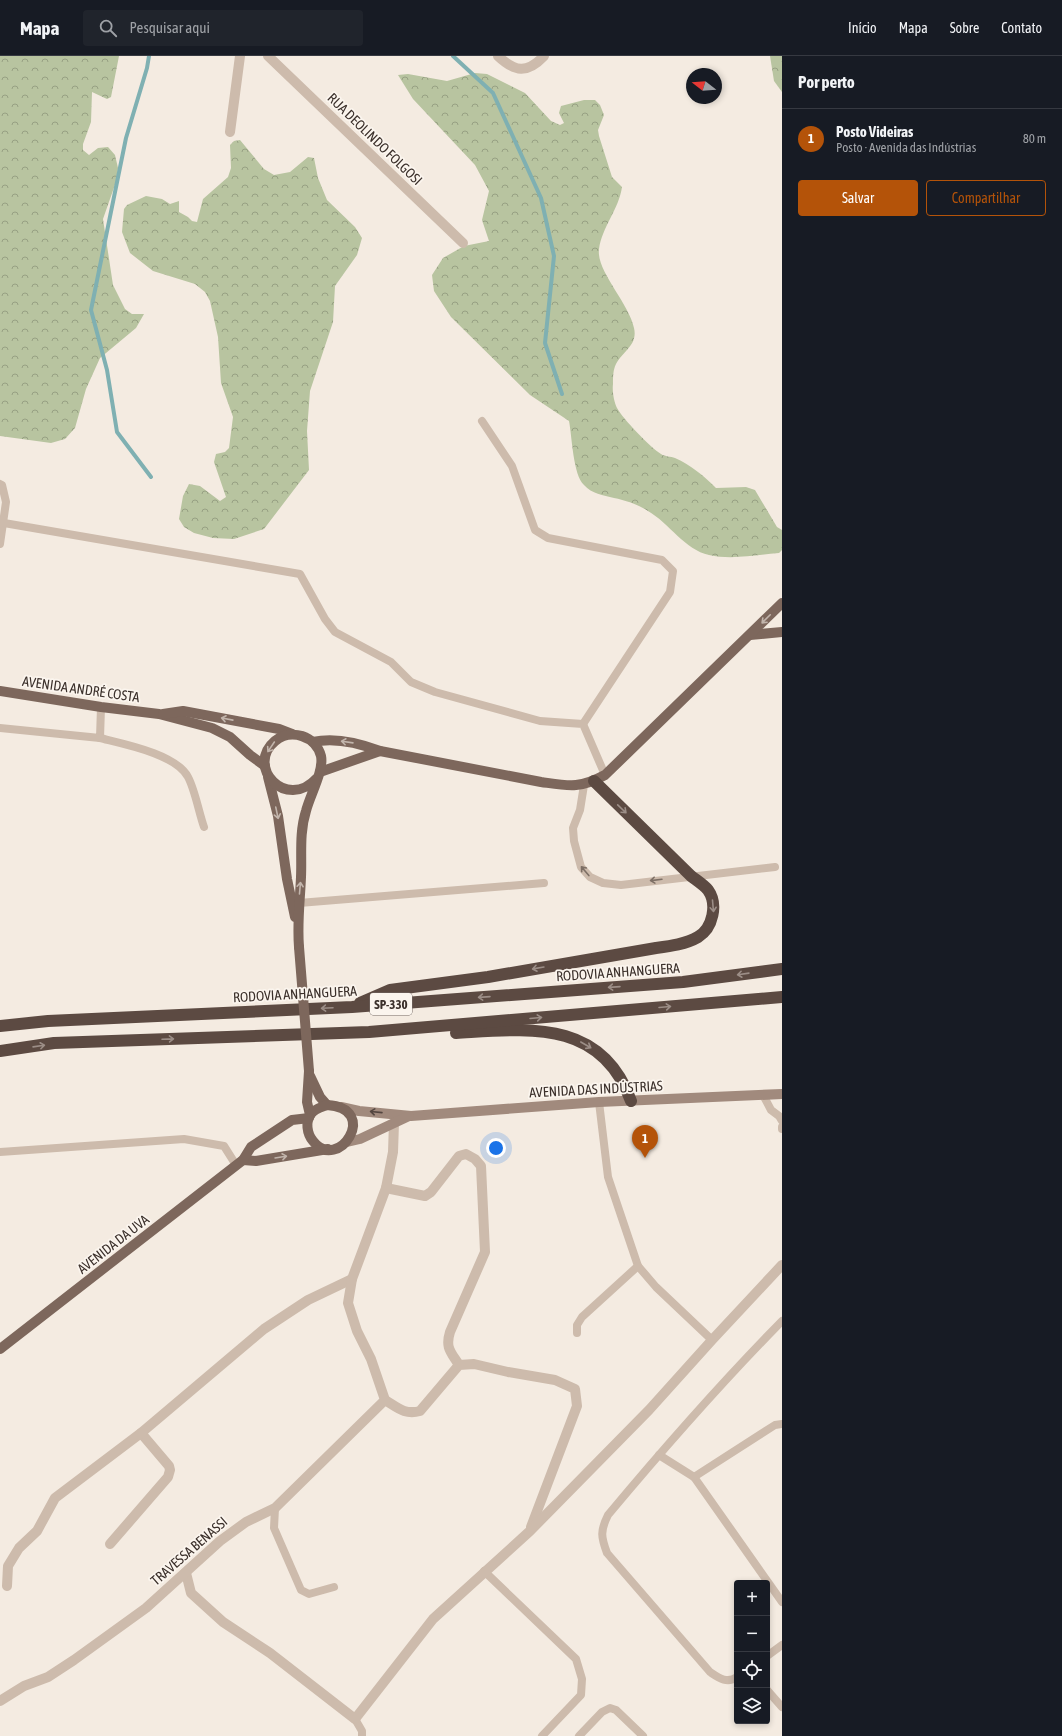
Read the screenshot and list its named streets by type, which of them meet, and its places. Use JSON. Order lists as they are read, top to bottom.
{
  "streets": {
    "highway": ["RODOVIA ANHANGUERA", "SP-330"],
    "main road": ["AVENIDA ANDRÉ COSTA", "AVENIDA DAS INDÚSTRIAS", "AVENIDA DA UVA"],
    "street": ["RUA DEOLINDO FOLGOSI", "TRAVESSA BENASSI"]
  },
  "crossings": [
    ["AVENIDA DAS INDÚSTRIAS", "AVENIDA DA UVA"]
  ],
  "north": "left",
  "page": {
    "header": "Mapa",
    "search": "Pesquisar aqui",
    "nav": [
      "Início",
      "Mapa",
      "Sobre",
      "Contato"
    ],
    "heading": "Por perto",
    "list": [
      {
        "mark": "1",
        "name": "Posto Videiras",
        "note": "Posto · Avenida das Indústrias",
        "value": "80 m"
      }
    ],
    "buttons": ["Salvar", "Compartilhar"],
    "pins": "1",
    "map_buttons": ["+", "−"]
  }
}
